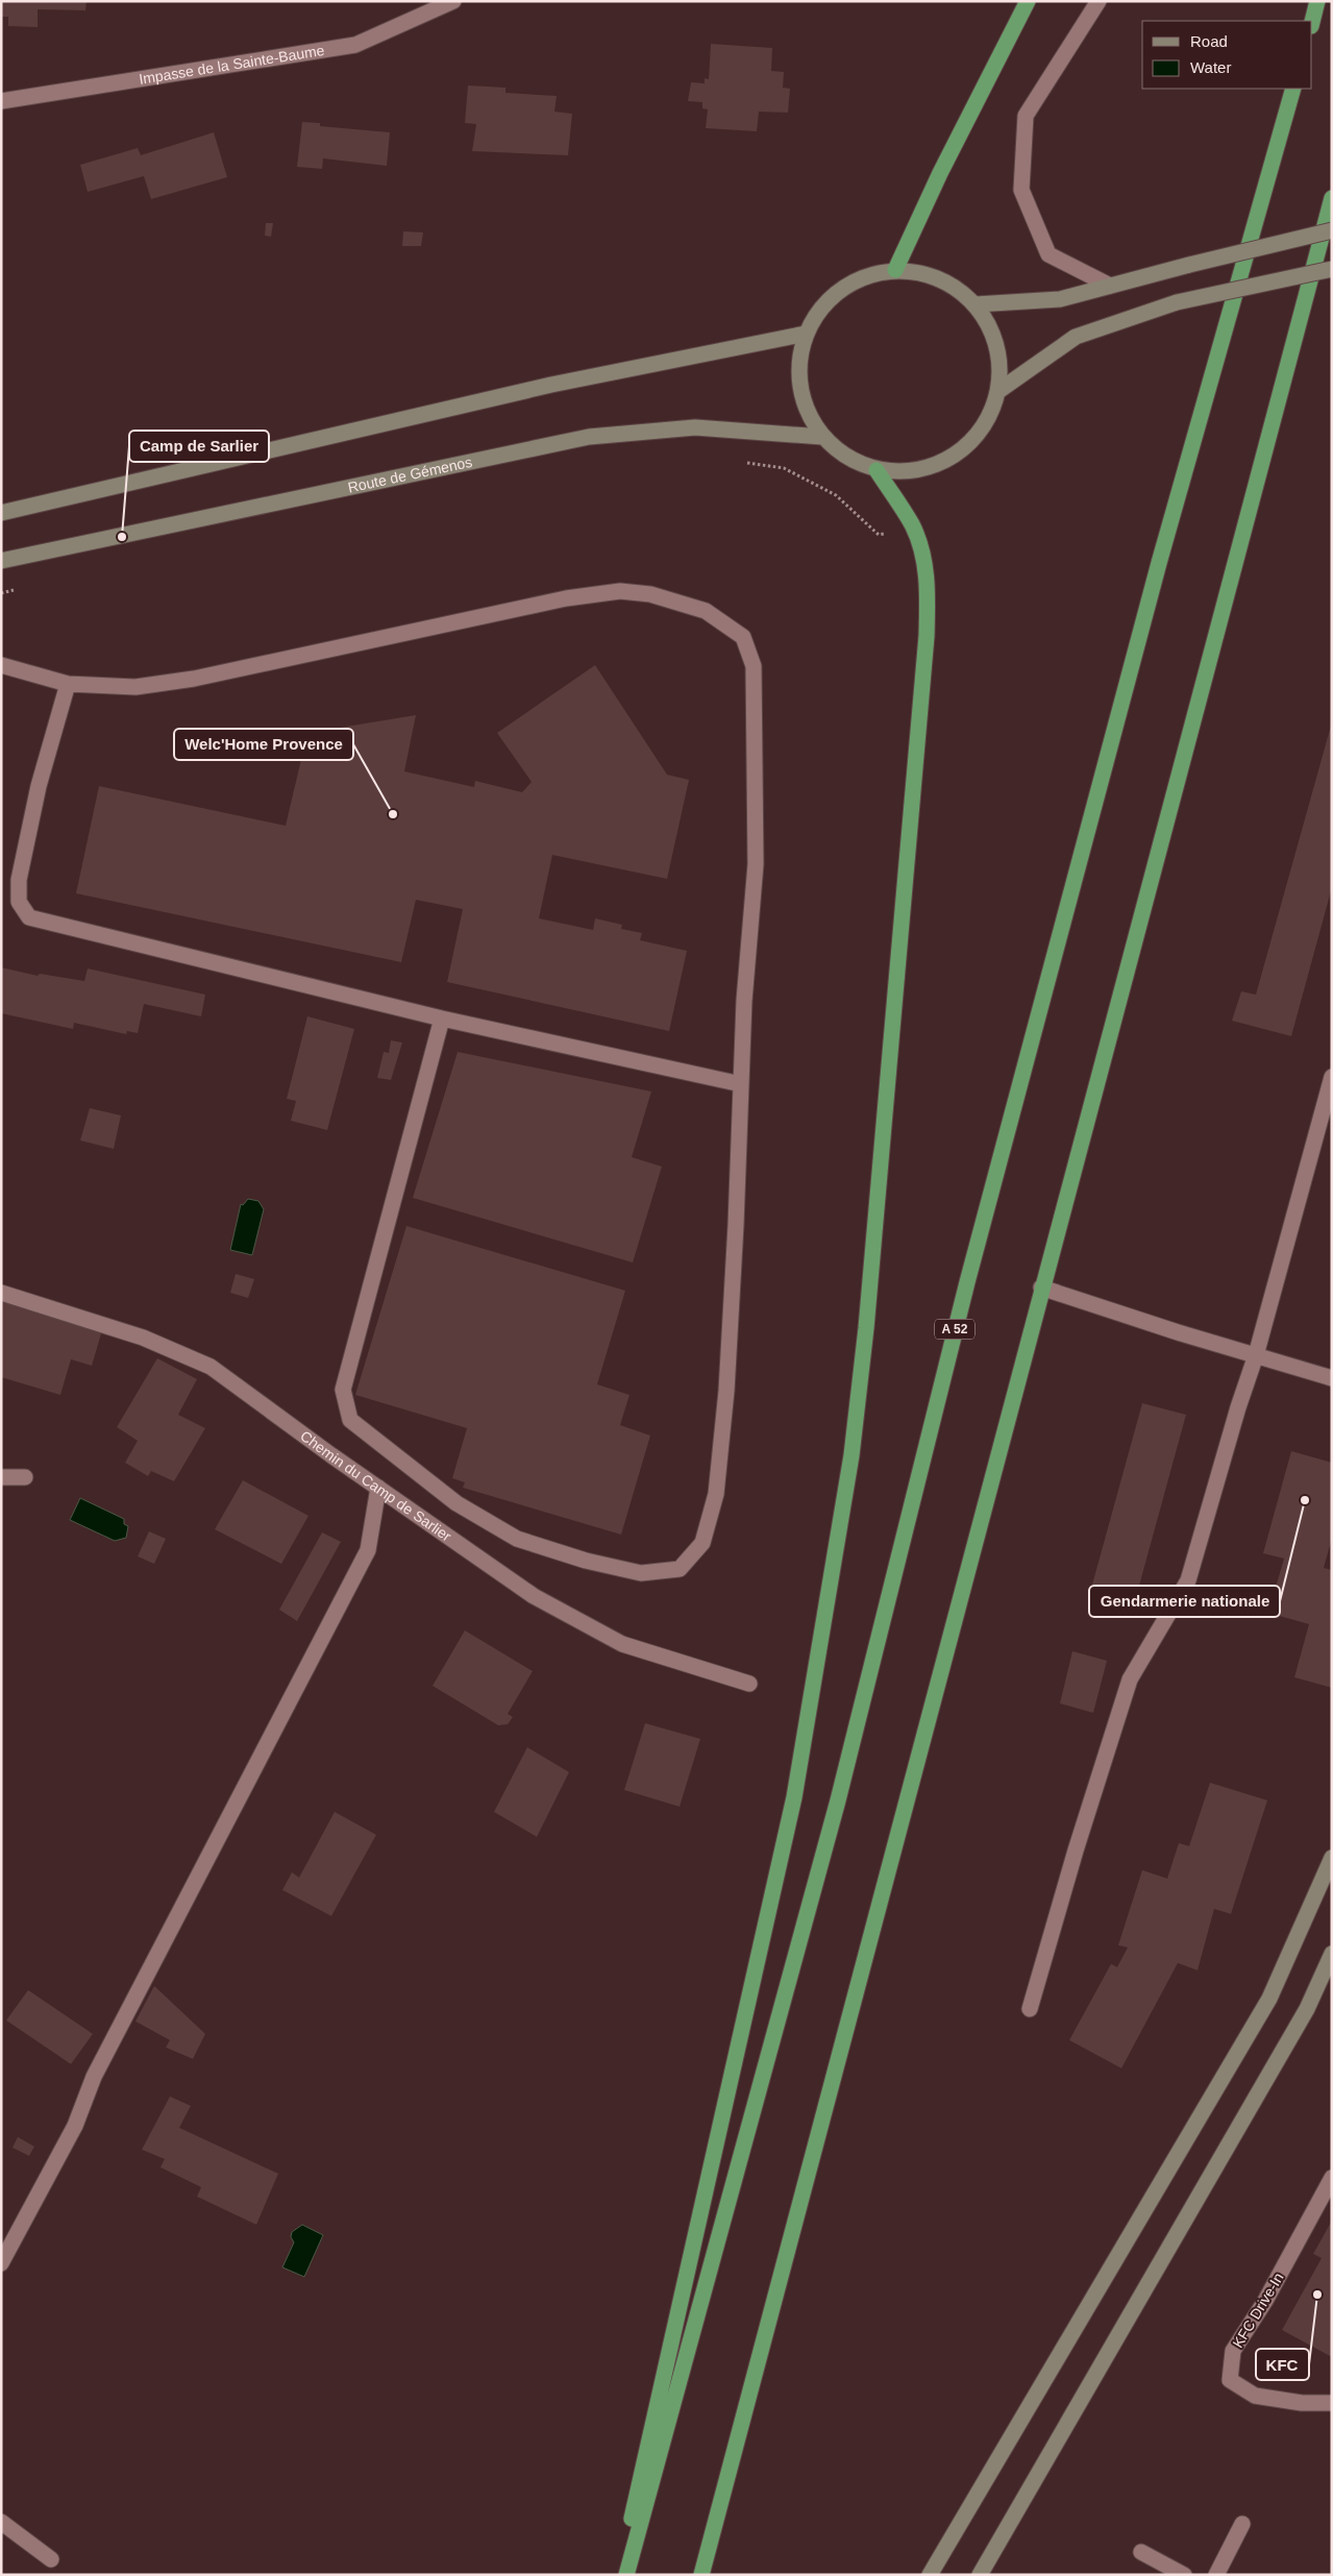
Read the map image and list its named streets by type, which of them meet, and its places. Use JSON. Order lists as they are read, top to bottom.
{
  "streets": {
    "highway": ["A 52"],
    "main road": ["Route de Gémenos"],
    "street": ["Impasse de la Sainte-Baume", "Chemin du Camp de Sarlier", "KFC Drive-In"]
  },
  "places": [
    "Camp de Sarlier",
    "Welc'Home Provence",
    "Gendarmerie nationale",
    "KFC"
  ],
  "legend": ["Road", "Water"]
}
